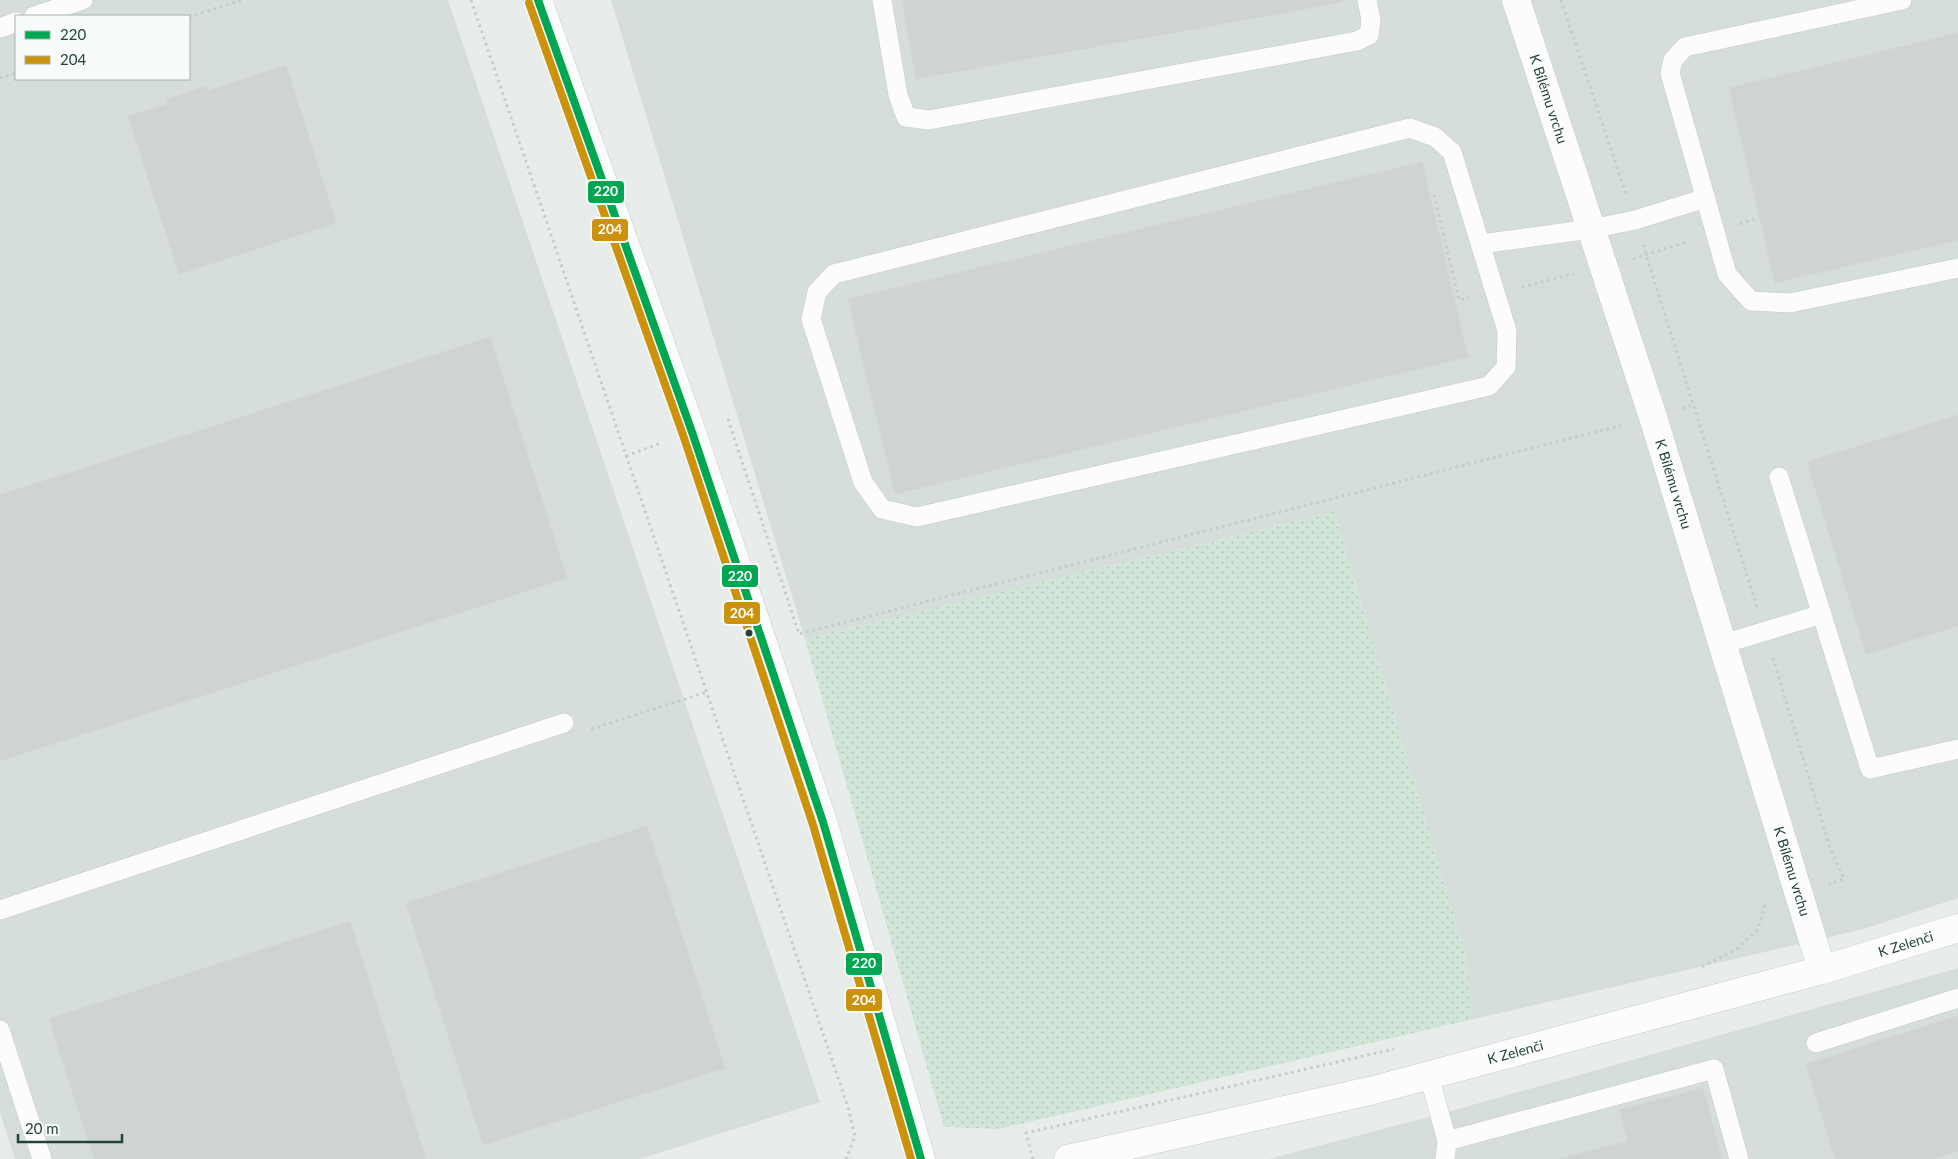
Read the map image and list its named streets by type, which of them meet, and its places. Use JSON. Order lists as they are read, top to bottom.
{
  "streets": {
    "street": ["K Bílému vrchu", "K Zelenči"]
  },
  "crossings": [
    ["K Bílému vrchu", "K Zelenči"]
  ],
  "lines": ["transit line 220", "transit line 204"],
  "legend": ["220", "204"],
  "scale_bar": "20 m"
}
